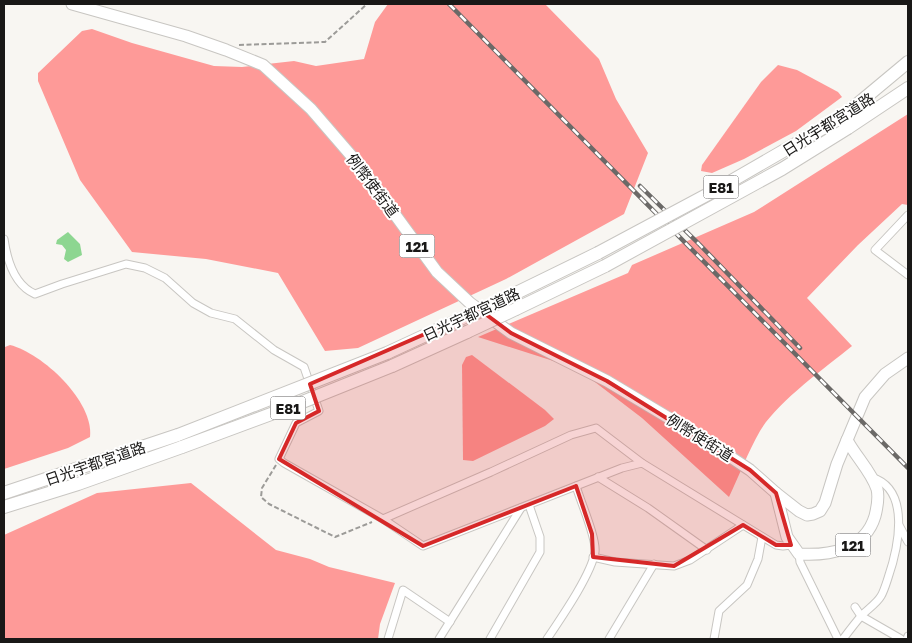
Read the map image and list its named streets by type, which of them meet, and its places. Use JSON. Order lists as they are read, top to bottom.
{
  "streets": {
    "highway": [
      "日光宇都宮道路",
      "例幣使街道",
      "E81",
      "121"
    ]
  },
  "crossings": [
    ["例幣使街道", "121"]
  ]
}
